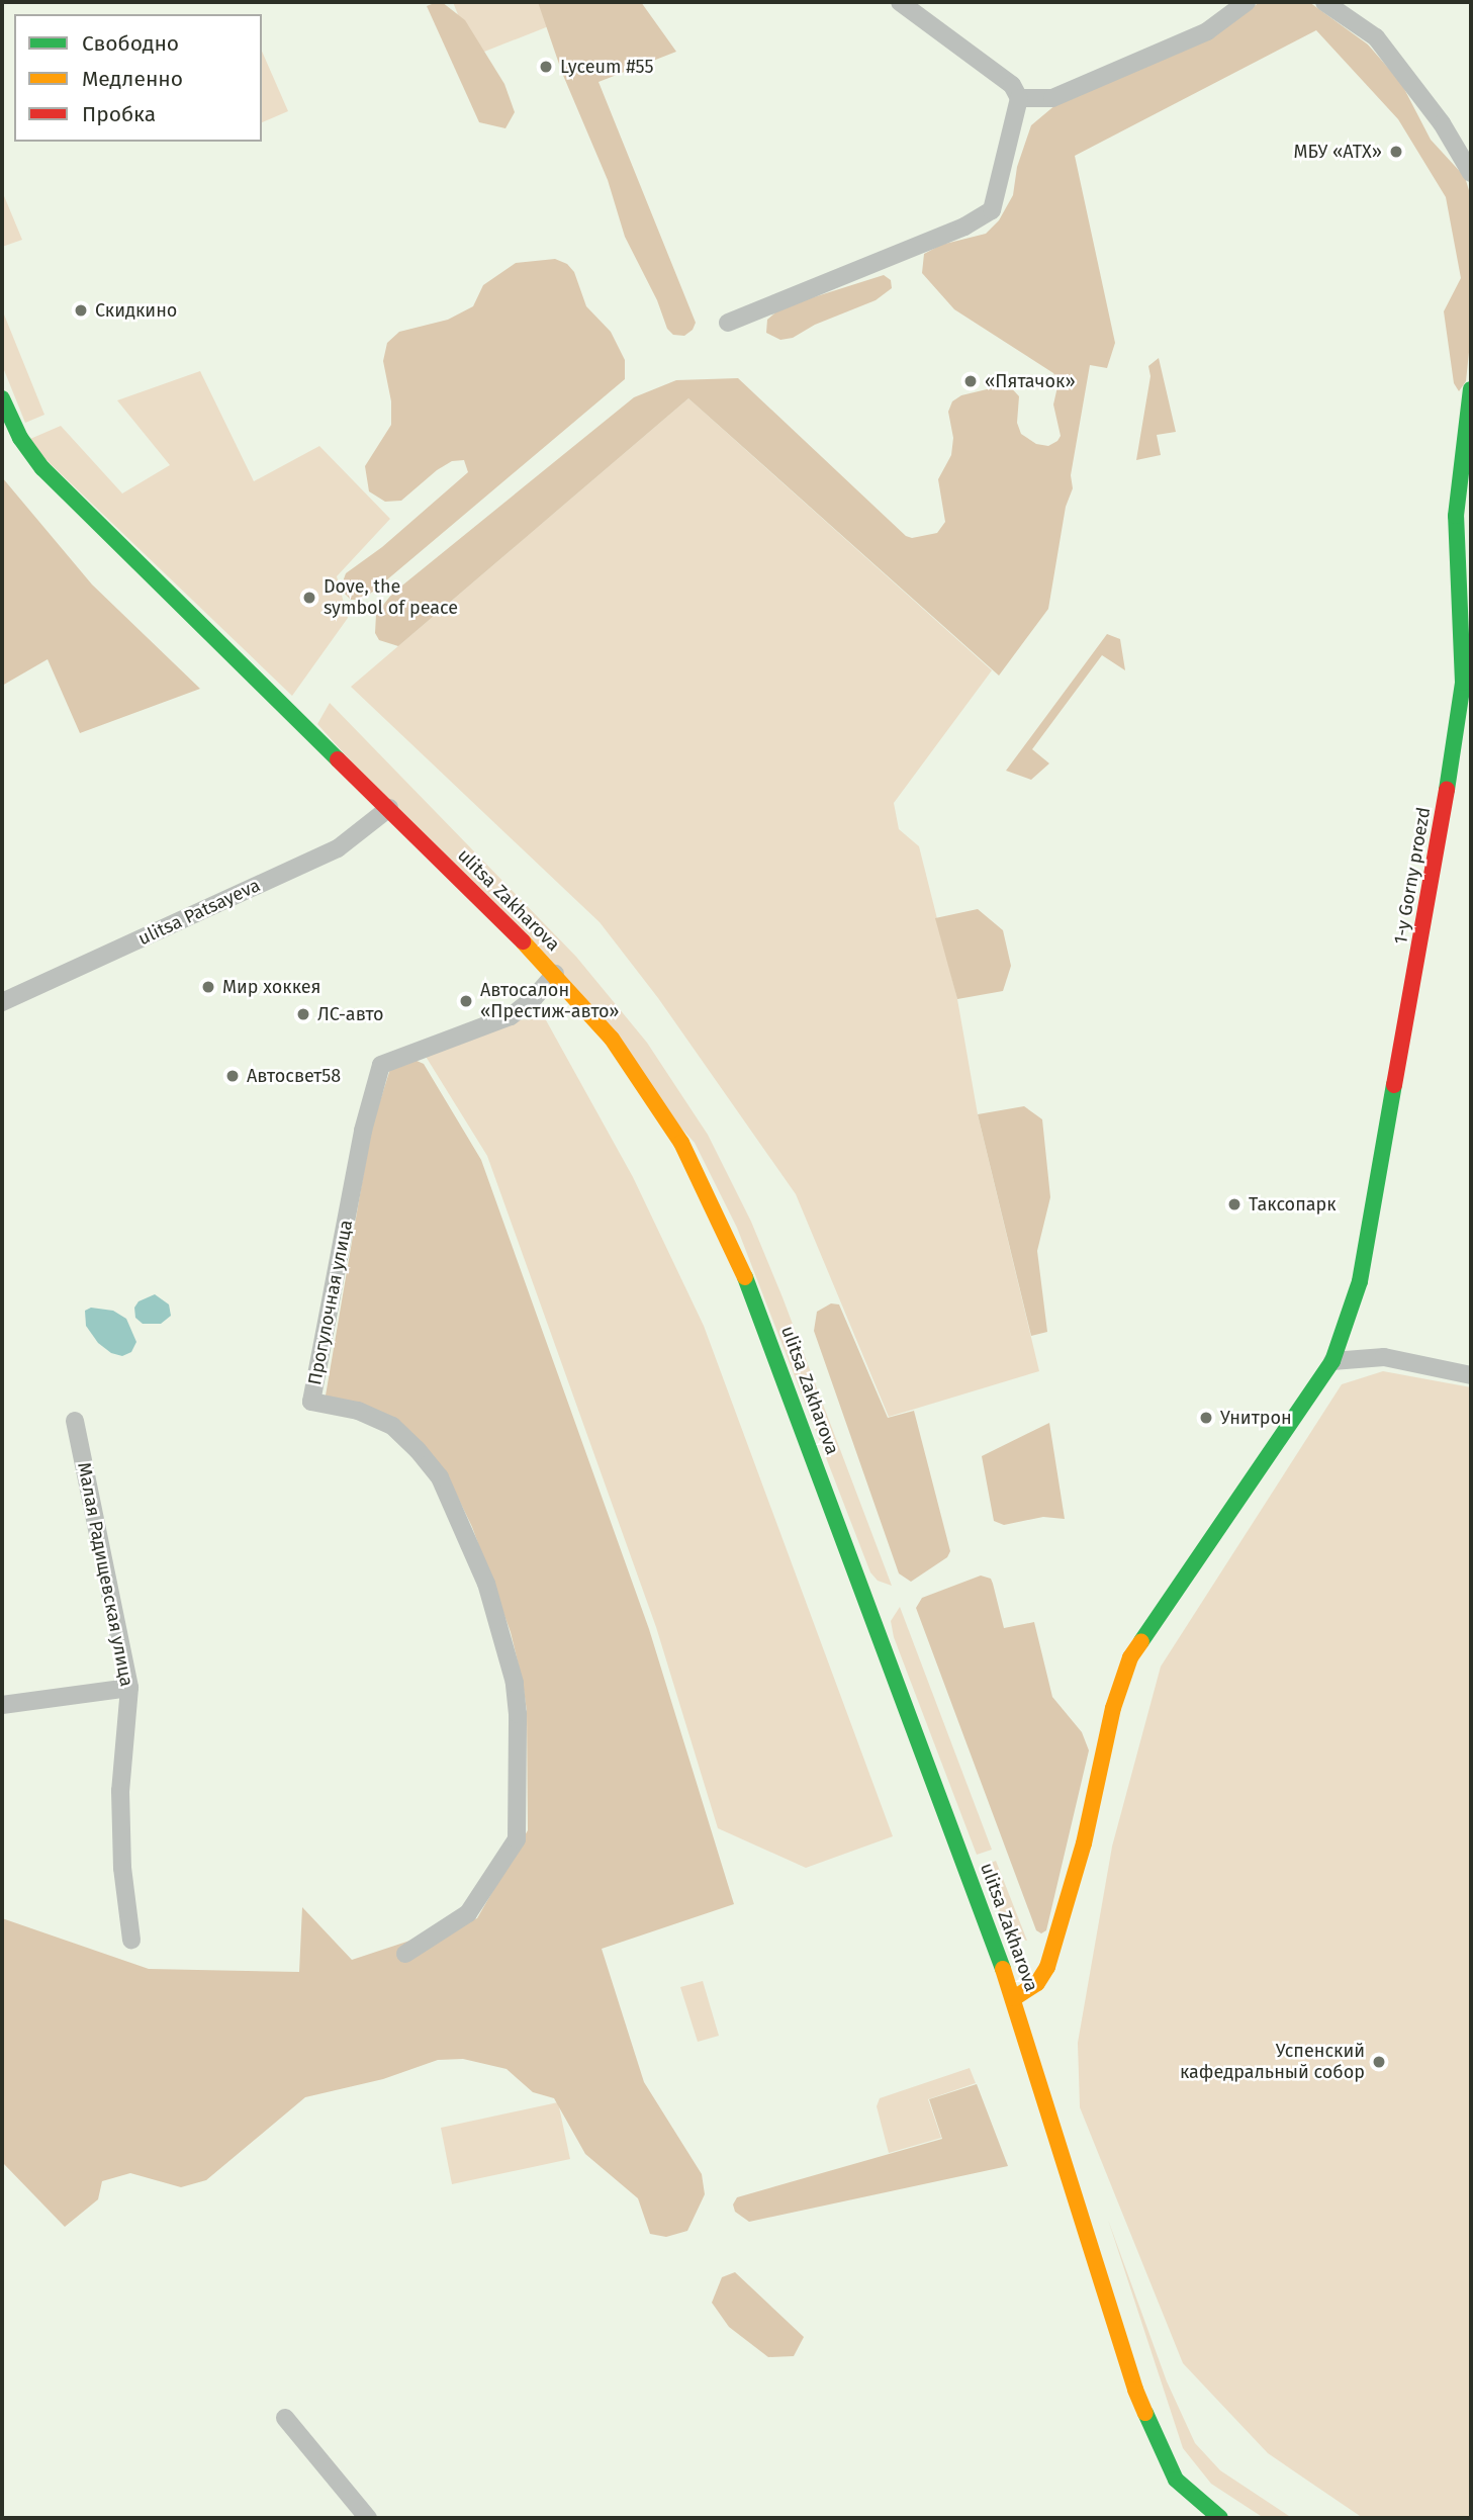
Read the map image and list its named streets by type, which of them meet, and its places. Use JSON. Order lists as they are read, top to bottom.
{
  "streets": {
    "main road": ["1-y Gorny proezd", "ulitsa Zakharova"],
    "street": ["ulitsa Patsayeva", "Прогулочная улица", "Малая Радищевская улица"]
  },
  "crossings": [
    ["1-y Gorny proezd", "ulitsa Zakharova"],
    ["ulitsa Zakharova", "ulitsa Patsayeva"],
    ["ulitsa Zakharova", "Прогулочная улица"]
  ],
  "places": [
    "Lyceum #55",
    "МБУ «АТХ»",
    "Скидкино",
    "«Пятачок»",
    "Dove, the symbol of peace",
    "Мир хоккея",
    "Автосалон «Престиж-авто»",
    "ЛС-авто",
    "Автосвет58",
    "Таксопарк",
    "Унитрон",
    "Успенский кафедральный собор"
  ],
  "legend": ["Свободно", "Медленно", "Пробка"]
}
